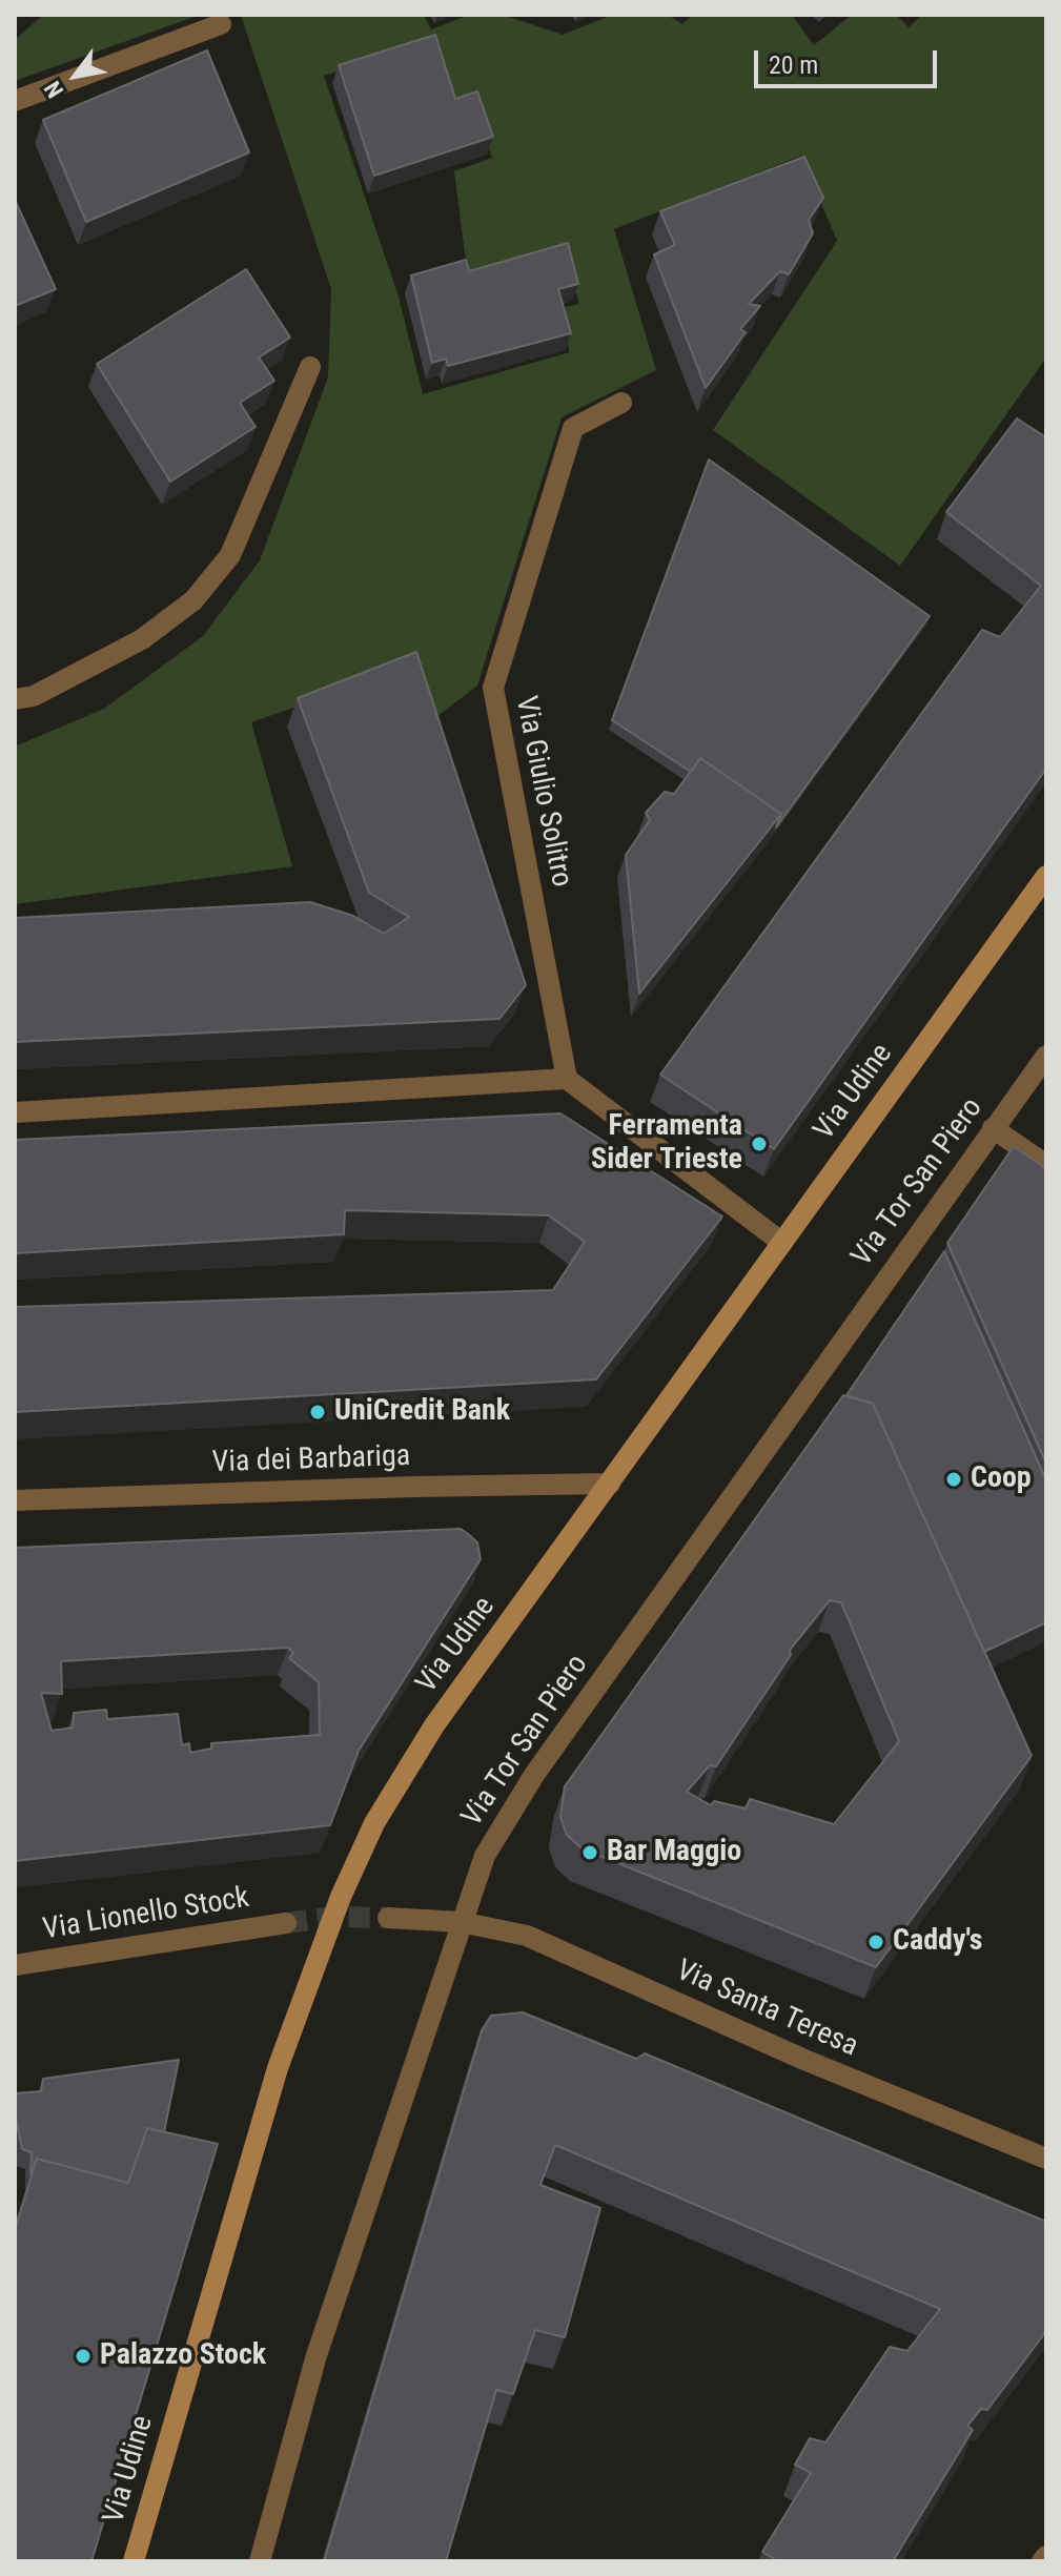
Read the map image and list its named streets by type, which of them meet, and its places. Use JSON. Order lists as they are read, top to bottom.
{
  "streets": {
    "main road": ["Via Udine"],
    "street": [
      "Via Giulio Solitro",
      "Via Tor San Piero",
      "Via dei Barbariga",
      "Via Lionello Stock",
      "Via Santa Teresa"
    ]
  },
  "crossings": [
    ["Via Udine", "Via dei Barbariga"],
    ["Via Tor San Piero", "Via Santa Teresa"]
  ],
  "places": [
    "Ferramenta Sider Trieste",
    "UniCredit Bank",
    "Coop",
    "Bar Maggio",
    "Caddy's",
    "Palazzo Stock"
  ],
  "scale_bar": "20 m",
  "north": "bottom left"
}
